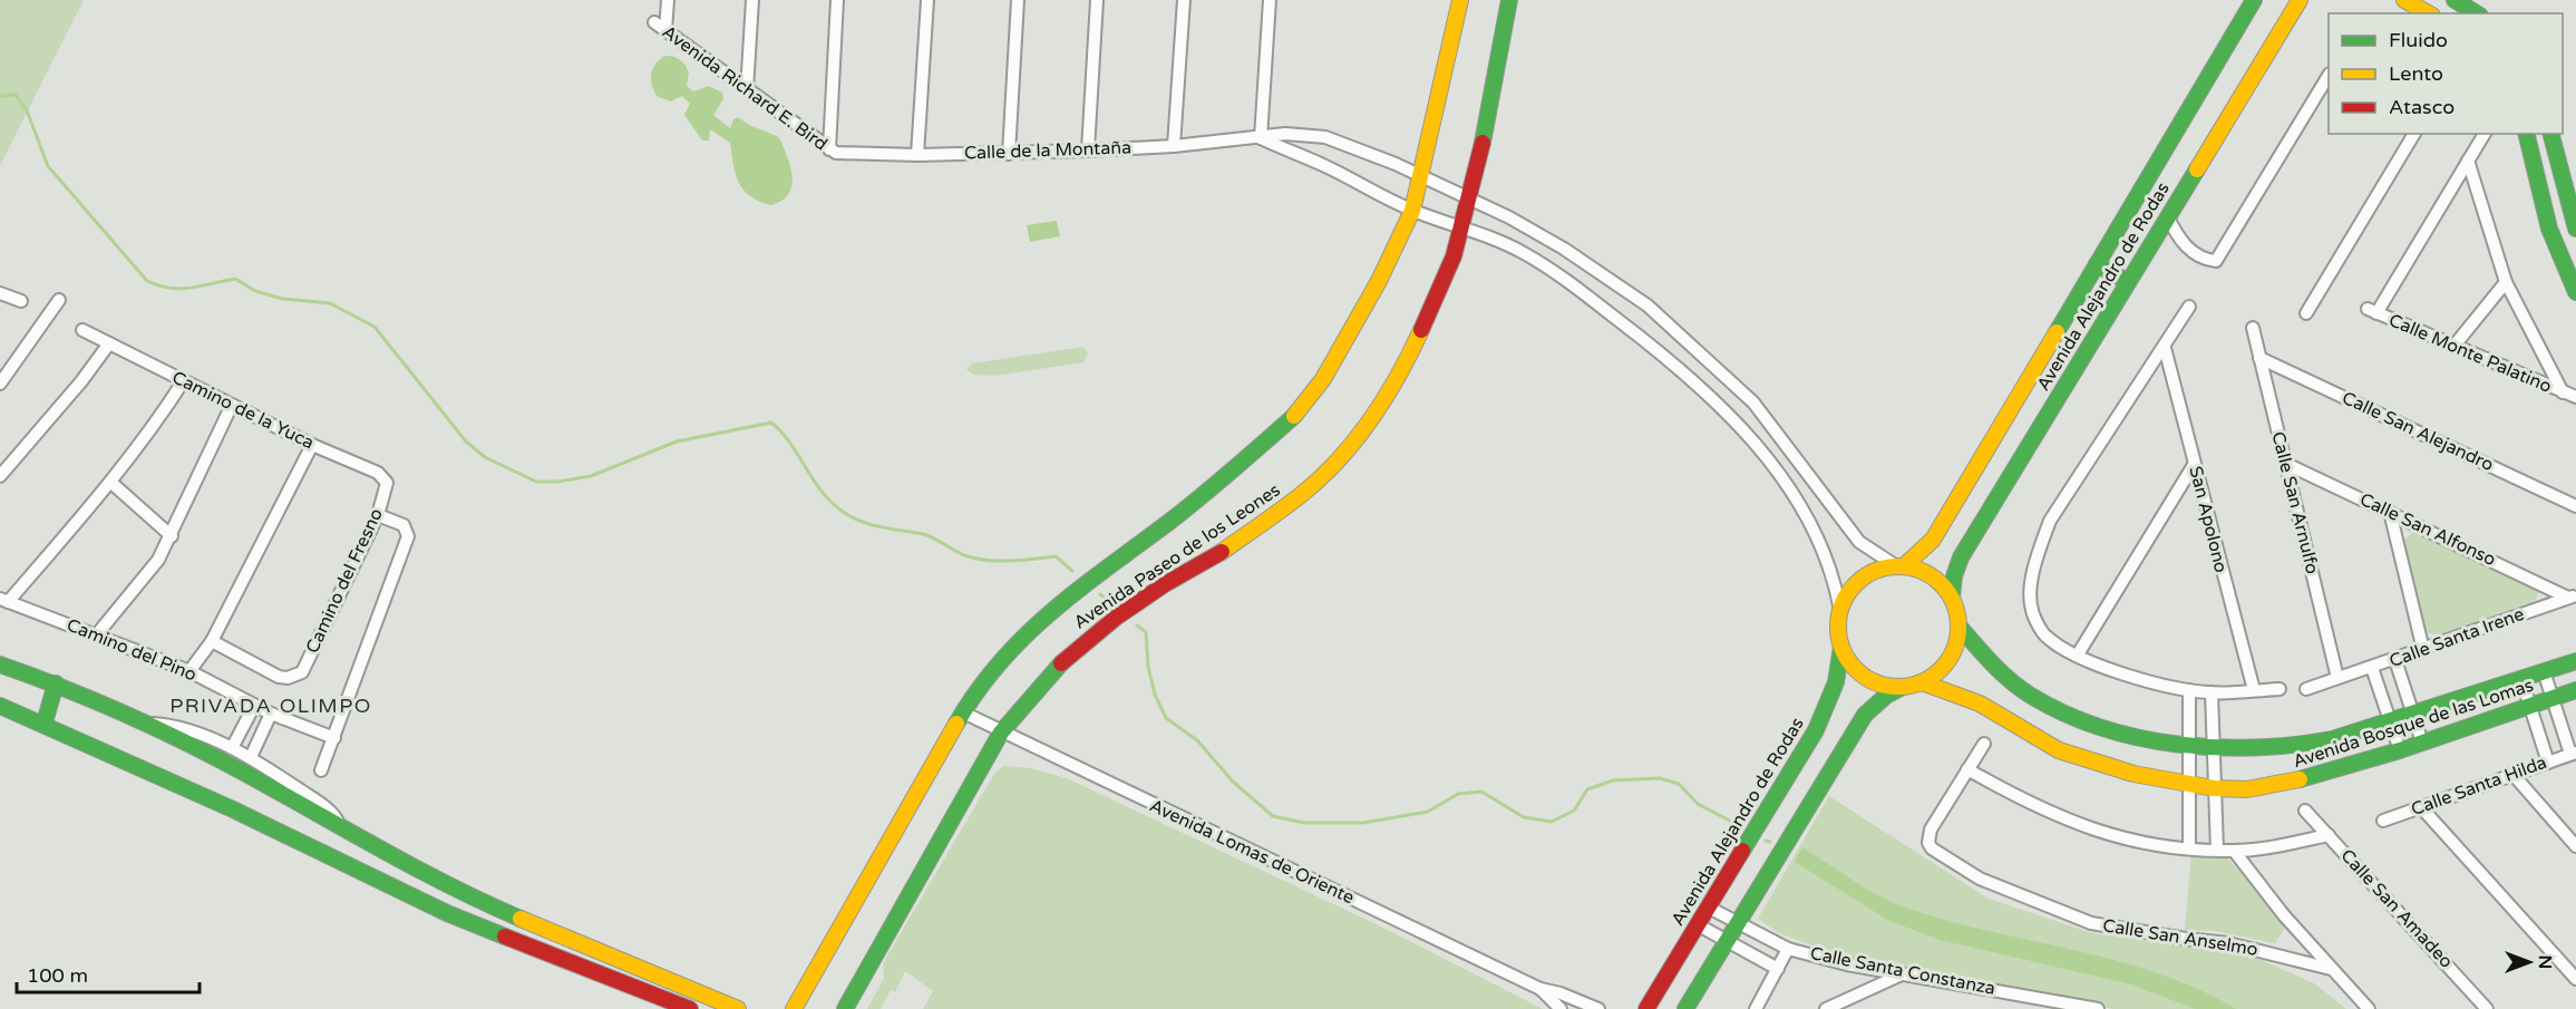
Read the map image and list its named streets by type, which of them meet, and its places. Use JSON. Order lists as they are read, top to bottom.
{
  "streets": {
    "street": [
      "Avenida Richard E. Bird",
      "Calle de la Montaña",
      "Avenida Alejandro de Rodas",
      "Calle Monte Palatino",
      "Camino de la Yuca",
      "Calle San Alejandro",
      "Calle San Arnulfo",
      "San Apolono",
      "Calle San Alfonso",
      "Avenida Paseo de los Leones",
      "Camino del Fresno",
      "Calle Santa Irene",
      "Camino del Pino",
      "Avenida Bosque de las Lomas",
      "Calle Santa Hilda",
      "Avenida Lomas de Oriente",
      "Calle San Amadeo",
      "Calle San Anselmo",
      "Calle Santa Constanza"
    ]
  },
  "crossings": [
    ["Avenida Richard E. Bird", "Calle de la Montaña"],
    ["Calle de la Montaña", "Avenida Alejandro de Rodas"],
    ["Calle de la Montaña", "Avenida Paseo de los Leones"],
    ["Calle de la Montaña", "Avenida Bosque de las Lomas"],
    ["Avenida Alejandro de Rodas", "Avenida Bosque de las Lomas"],
    ["Avenida Alejandro de Rodas", "Calle Santa Constanza"],
    ["Camino de la Yuca", "Camino del Fresno"],
    ["Calle San Alejandro", "Calle San Arnulfo"],
    ["Calle San Arnulfo", "Calle San Alfonso"],
    ["Calle San Arnulfo", "Calle Santa Irene"],
    ["Calle San Alfonso", "Calle Santa Irene"],
    ["Avenida Paseo de los Leones", "Avenida Lomas de Oriente"]
  ],
  "districts": ["PRIVADA OLIMPO"],
  "legend": ["Fluido", "Lento", "Atasco"],
  "scale_bar": "100 m",
  "north": "right"
}
